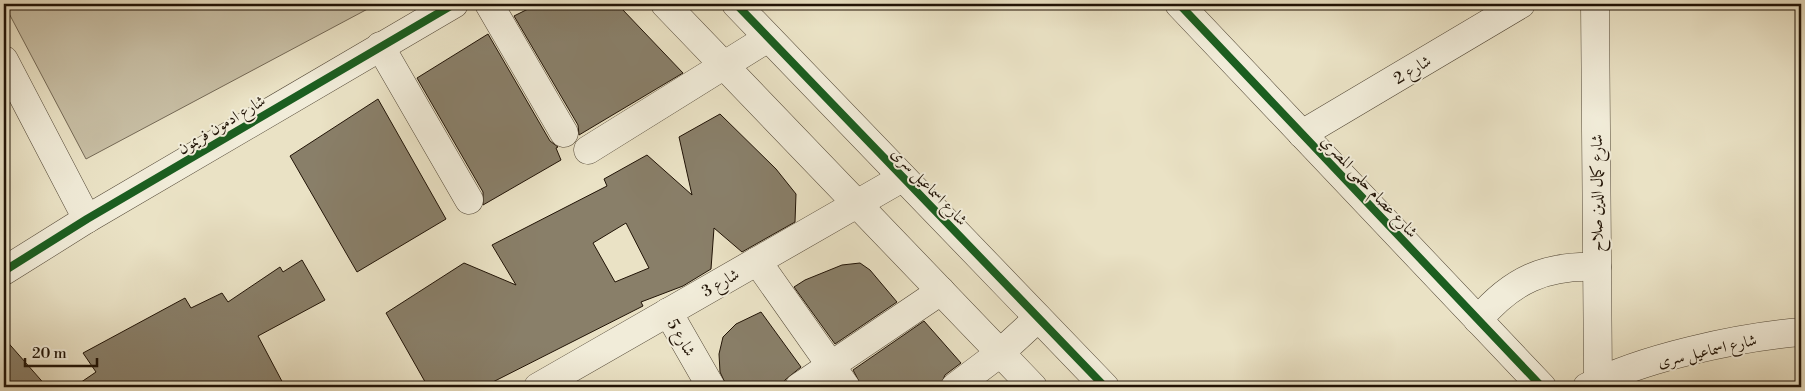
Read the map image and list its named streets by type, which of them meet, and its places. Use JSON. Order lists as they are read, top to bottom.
{
  "streets": {
    "street": [
      "شارع 2",
      "شارع ادمون فريمون",
      "شارع اسماعيل سرى",
      "شارع عصام حلمى المصري",
      "شارع كمال الدين صلاح",
      "شارع 3",
      "شارع 5"
    ]
  },
  "crossings": [
    ["شارع 2", "شارع عصام حلمى المصري"],
    ["شارع اسماعيل سرى", "شارع كمال الدين صلاح"],
    ["شارع اسماعيل سرى", "شارع 3"],
    ["شارع 3", "شارع 5"]
  ],
  "scale_bar": "20 m"
}
